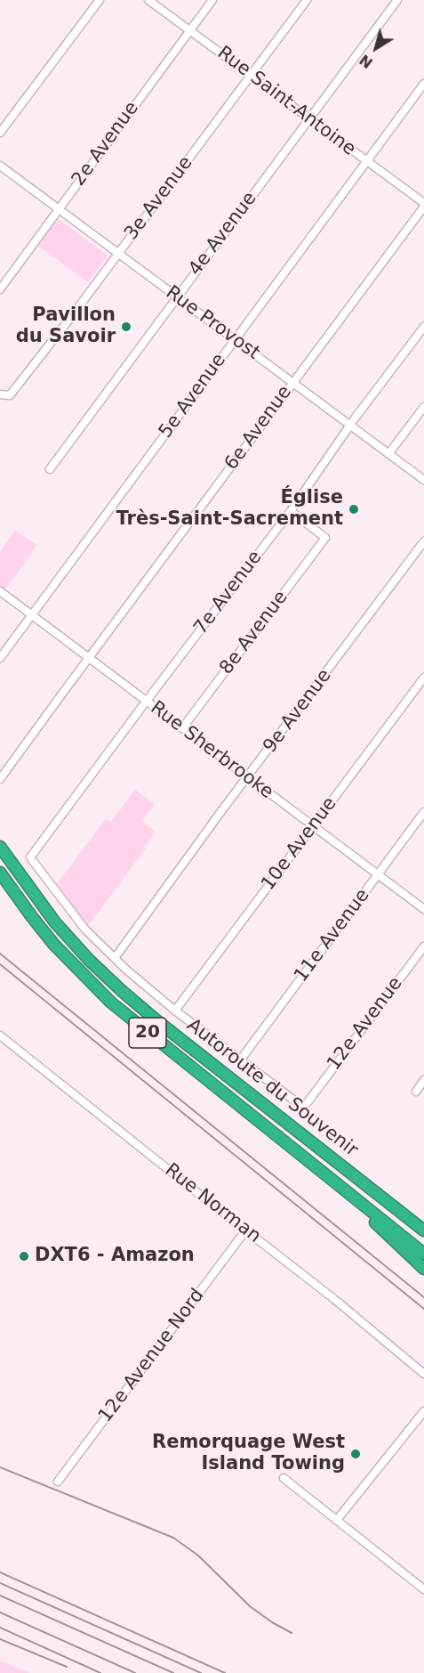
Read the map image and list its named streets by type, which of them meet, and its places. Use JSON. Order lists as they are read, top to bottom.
{
  "streets": {
    "highway": ["20", "Autoroute du Souvenir"],
    "street": [
      "Rue Saint-Antoine",
      "2e Avenue",
      "3e Avenue",
      "4e Avenue",
      "Rue Provost",
      "5e Avenue",
      "6e Avenue",
      "7e Avenue",
      "8e Avenue",
      "9e Avenue",
      "Rue Sherbrooke",
      "10e Avenue",
      "11e Avenue",
      "12e Avenue",
      "Rue Norman",
      "12e Avenue Nord"
    ]
  },
  "crossings": [
    ["Rue Saint-Antoine", "2e Avenue"],
    ["Rue Saint-Antoine", "3e Avenue"],
    ["Rue Saint-Antoine", "4e Avenue"],
    ["Rue Saint-Antoine", "5e Avenue"],
    ["Rue Saint-Antoine", "6e Avenue"],
    ["2e Avenue", "Rue Provost"],
    ["3e Avenue", "Rue Provost"],
    ["4e Avenue", "Rue Provost"],
    ["Rue Provost", "5e Avenue"],
    ["Rue Provost", "6e Avenue"],
    ["Rue Provost", "7e Avenue"],
    ["5e Avenue", "Rue Sherbrooke"],
    ["6e Avenue", "Rue Sherbrooke"],
    ["7e Avenue", "8e Avenue"],
    ["7e Avenue", "9e Avenue"],
    ["7e Avenue", "Rue Sherbrooke"],
    ["8e Avenue", "Rue Sherbrooke"],
    ["9e Avenue", "Rue Sherbrooke"],
    ["Rue Sherbrooke", "10e Avenue"],
    ["Rue Sherbrooke", "11e Avenue"],
    ["11e Avenue", "12e Avenue"],
    ["Rue Norman", "12e Avenue Nord"]
  ],
  "places": [
    "Pavillon du Savoir",
    "Église Très-Saint-Sacrement",
    "DXT6 - Amazon",
    "Remorquage West Island Towing"
  ],
  "north": "bottom left"
}
